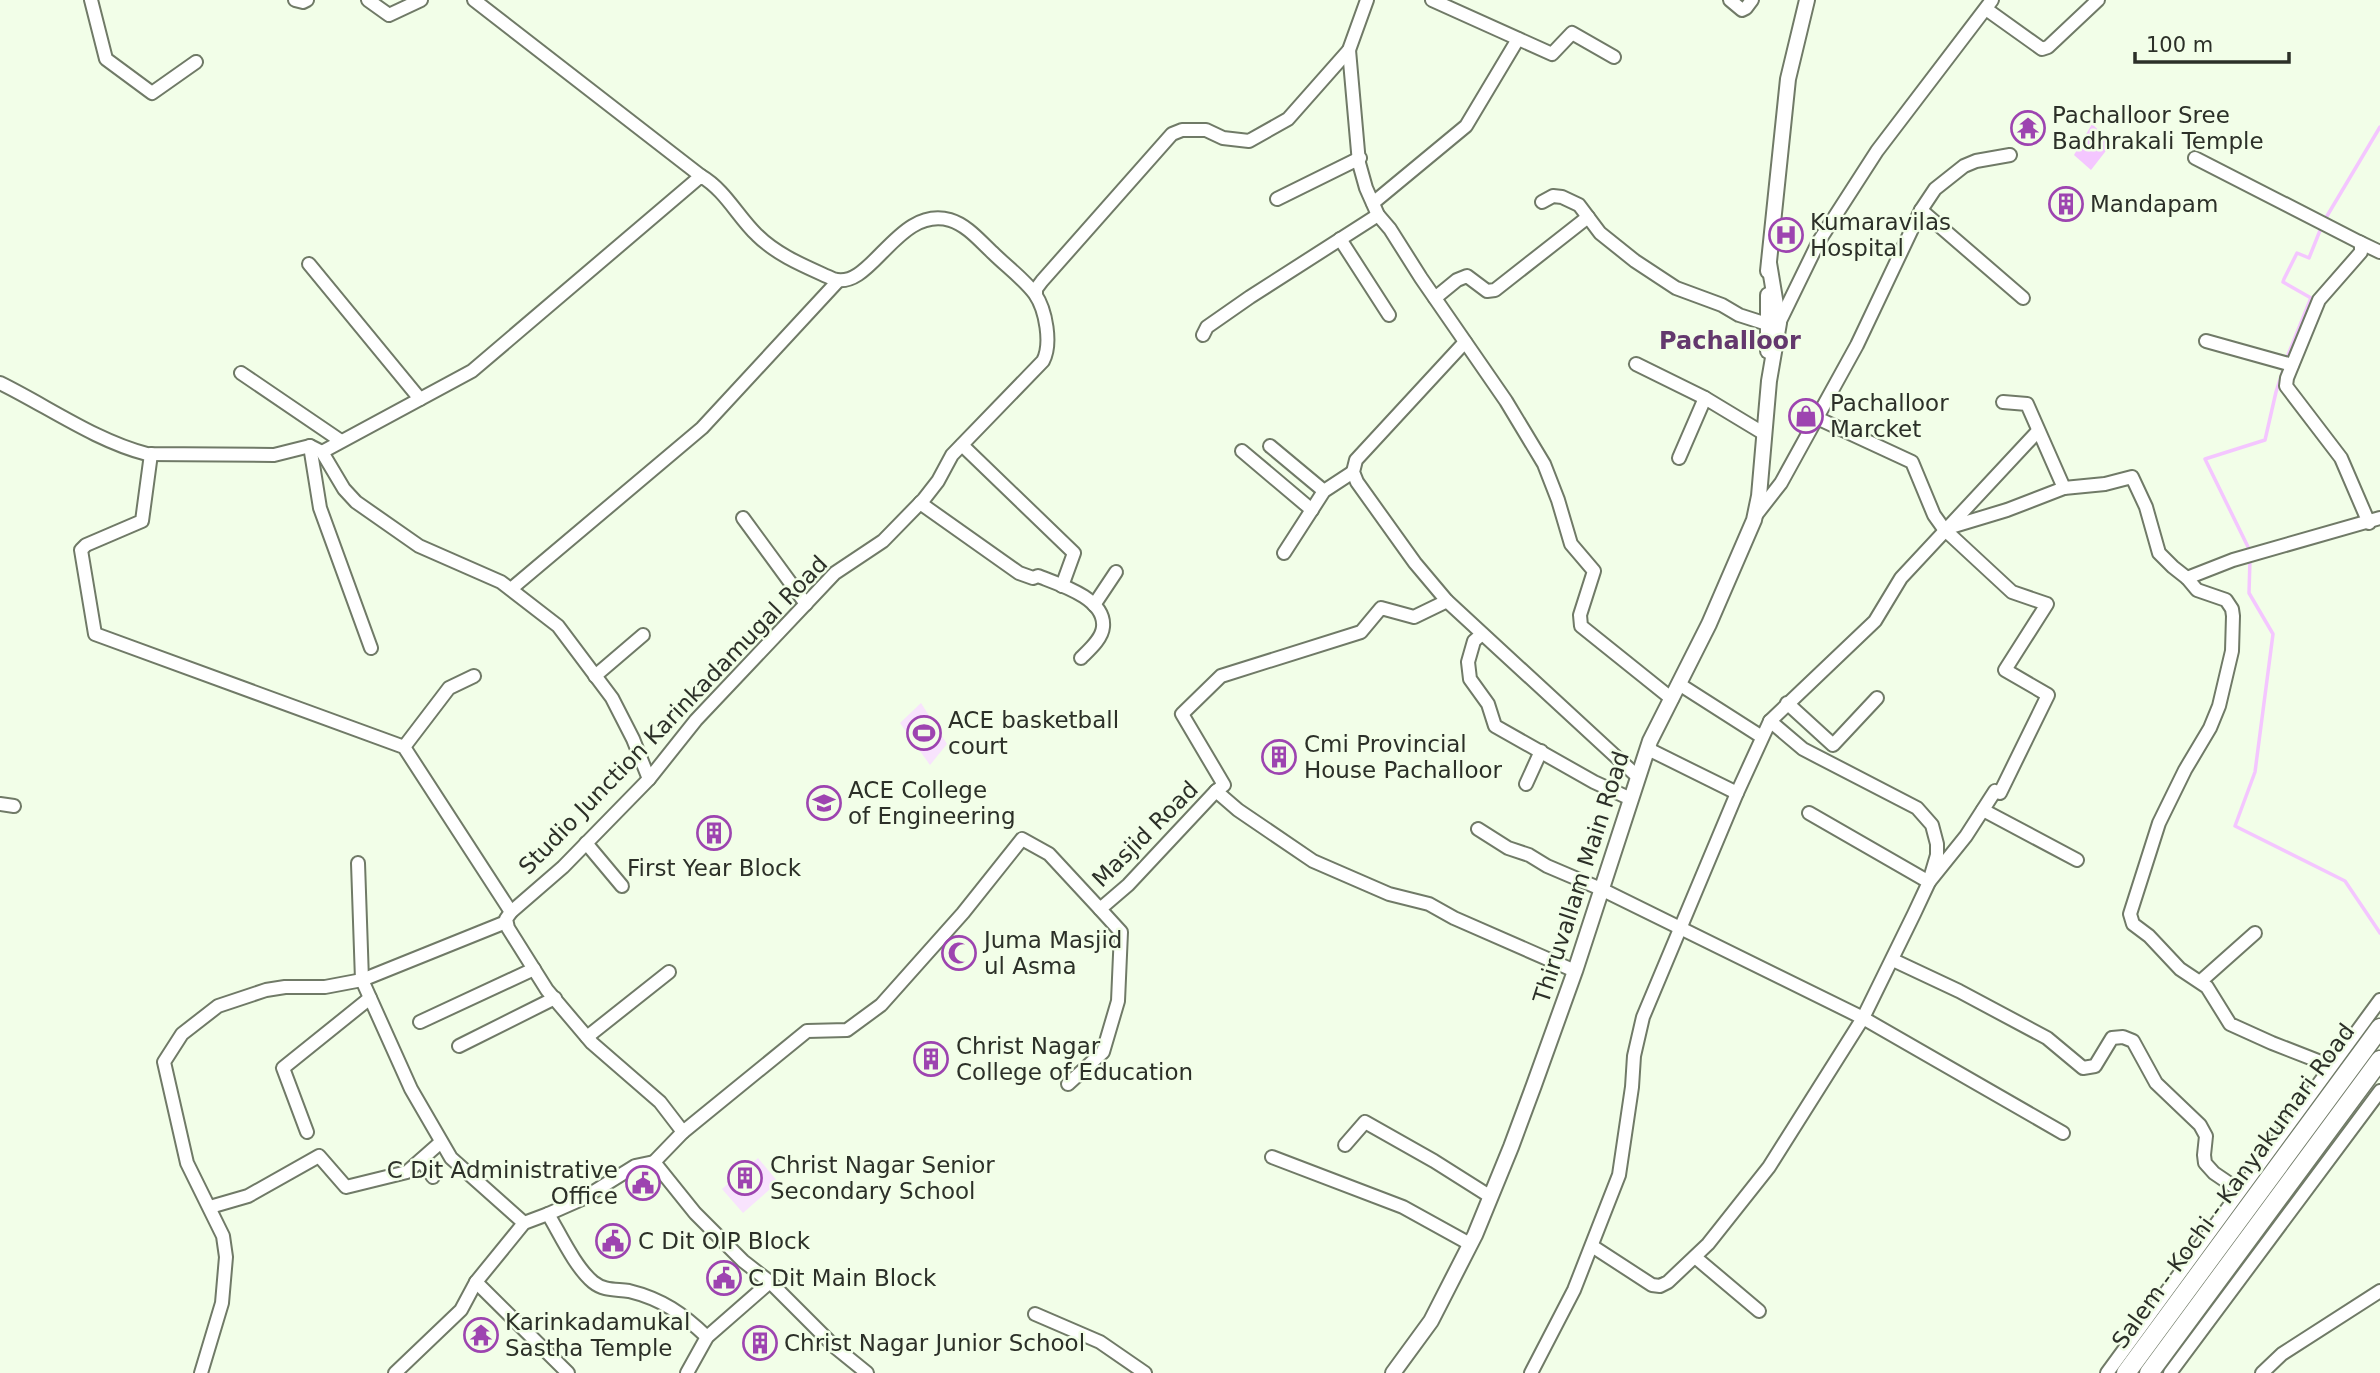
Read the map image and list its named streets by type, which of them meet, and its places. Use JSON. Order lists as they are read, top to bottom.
{
  "streets": {
    "highway": ["Salem - Kochi - Kanyakumari Road"],
    "main road": ["Thiruvallam Main Road"],
    "street": ["Studio Junction Karinkadamugal Road", "Masjid Road"]
  },
  "crossings": [
    ["Masjid Road", "Thiruvallam Main Road"]
  ],
  "districts": ["Pachalloor"],
  "places": {
    "temple": ["Pachalloor Sree Badhrakali Temple", "Karinkadamukal Sastha Temple"],
    "building": [
      "Mandapam",
      "Cmi Provincial House Pachalloor",
      "First Year Block",
      "Christ Nagar College of Education",
      "Christ Nagar Senior Secondary School",
      "Christ Nagar Junior School"
    ],
    "hospital": ["Kumaravilas Hospital"],
    "shop": ["Pachalloor Marcket"],
    "sports": ["ACE basketball court"],
    "school or university": ["ACE College of Engineering"],
    "mosque": ["Juma Masjid ul Asma"],
    "public building": ["C Dit Administrative Office", "C Dit OIP Block", "C Dit Main Block"]
  },
  "scale_bar": "100 m"
}
